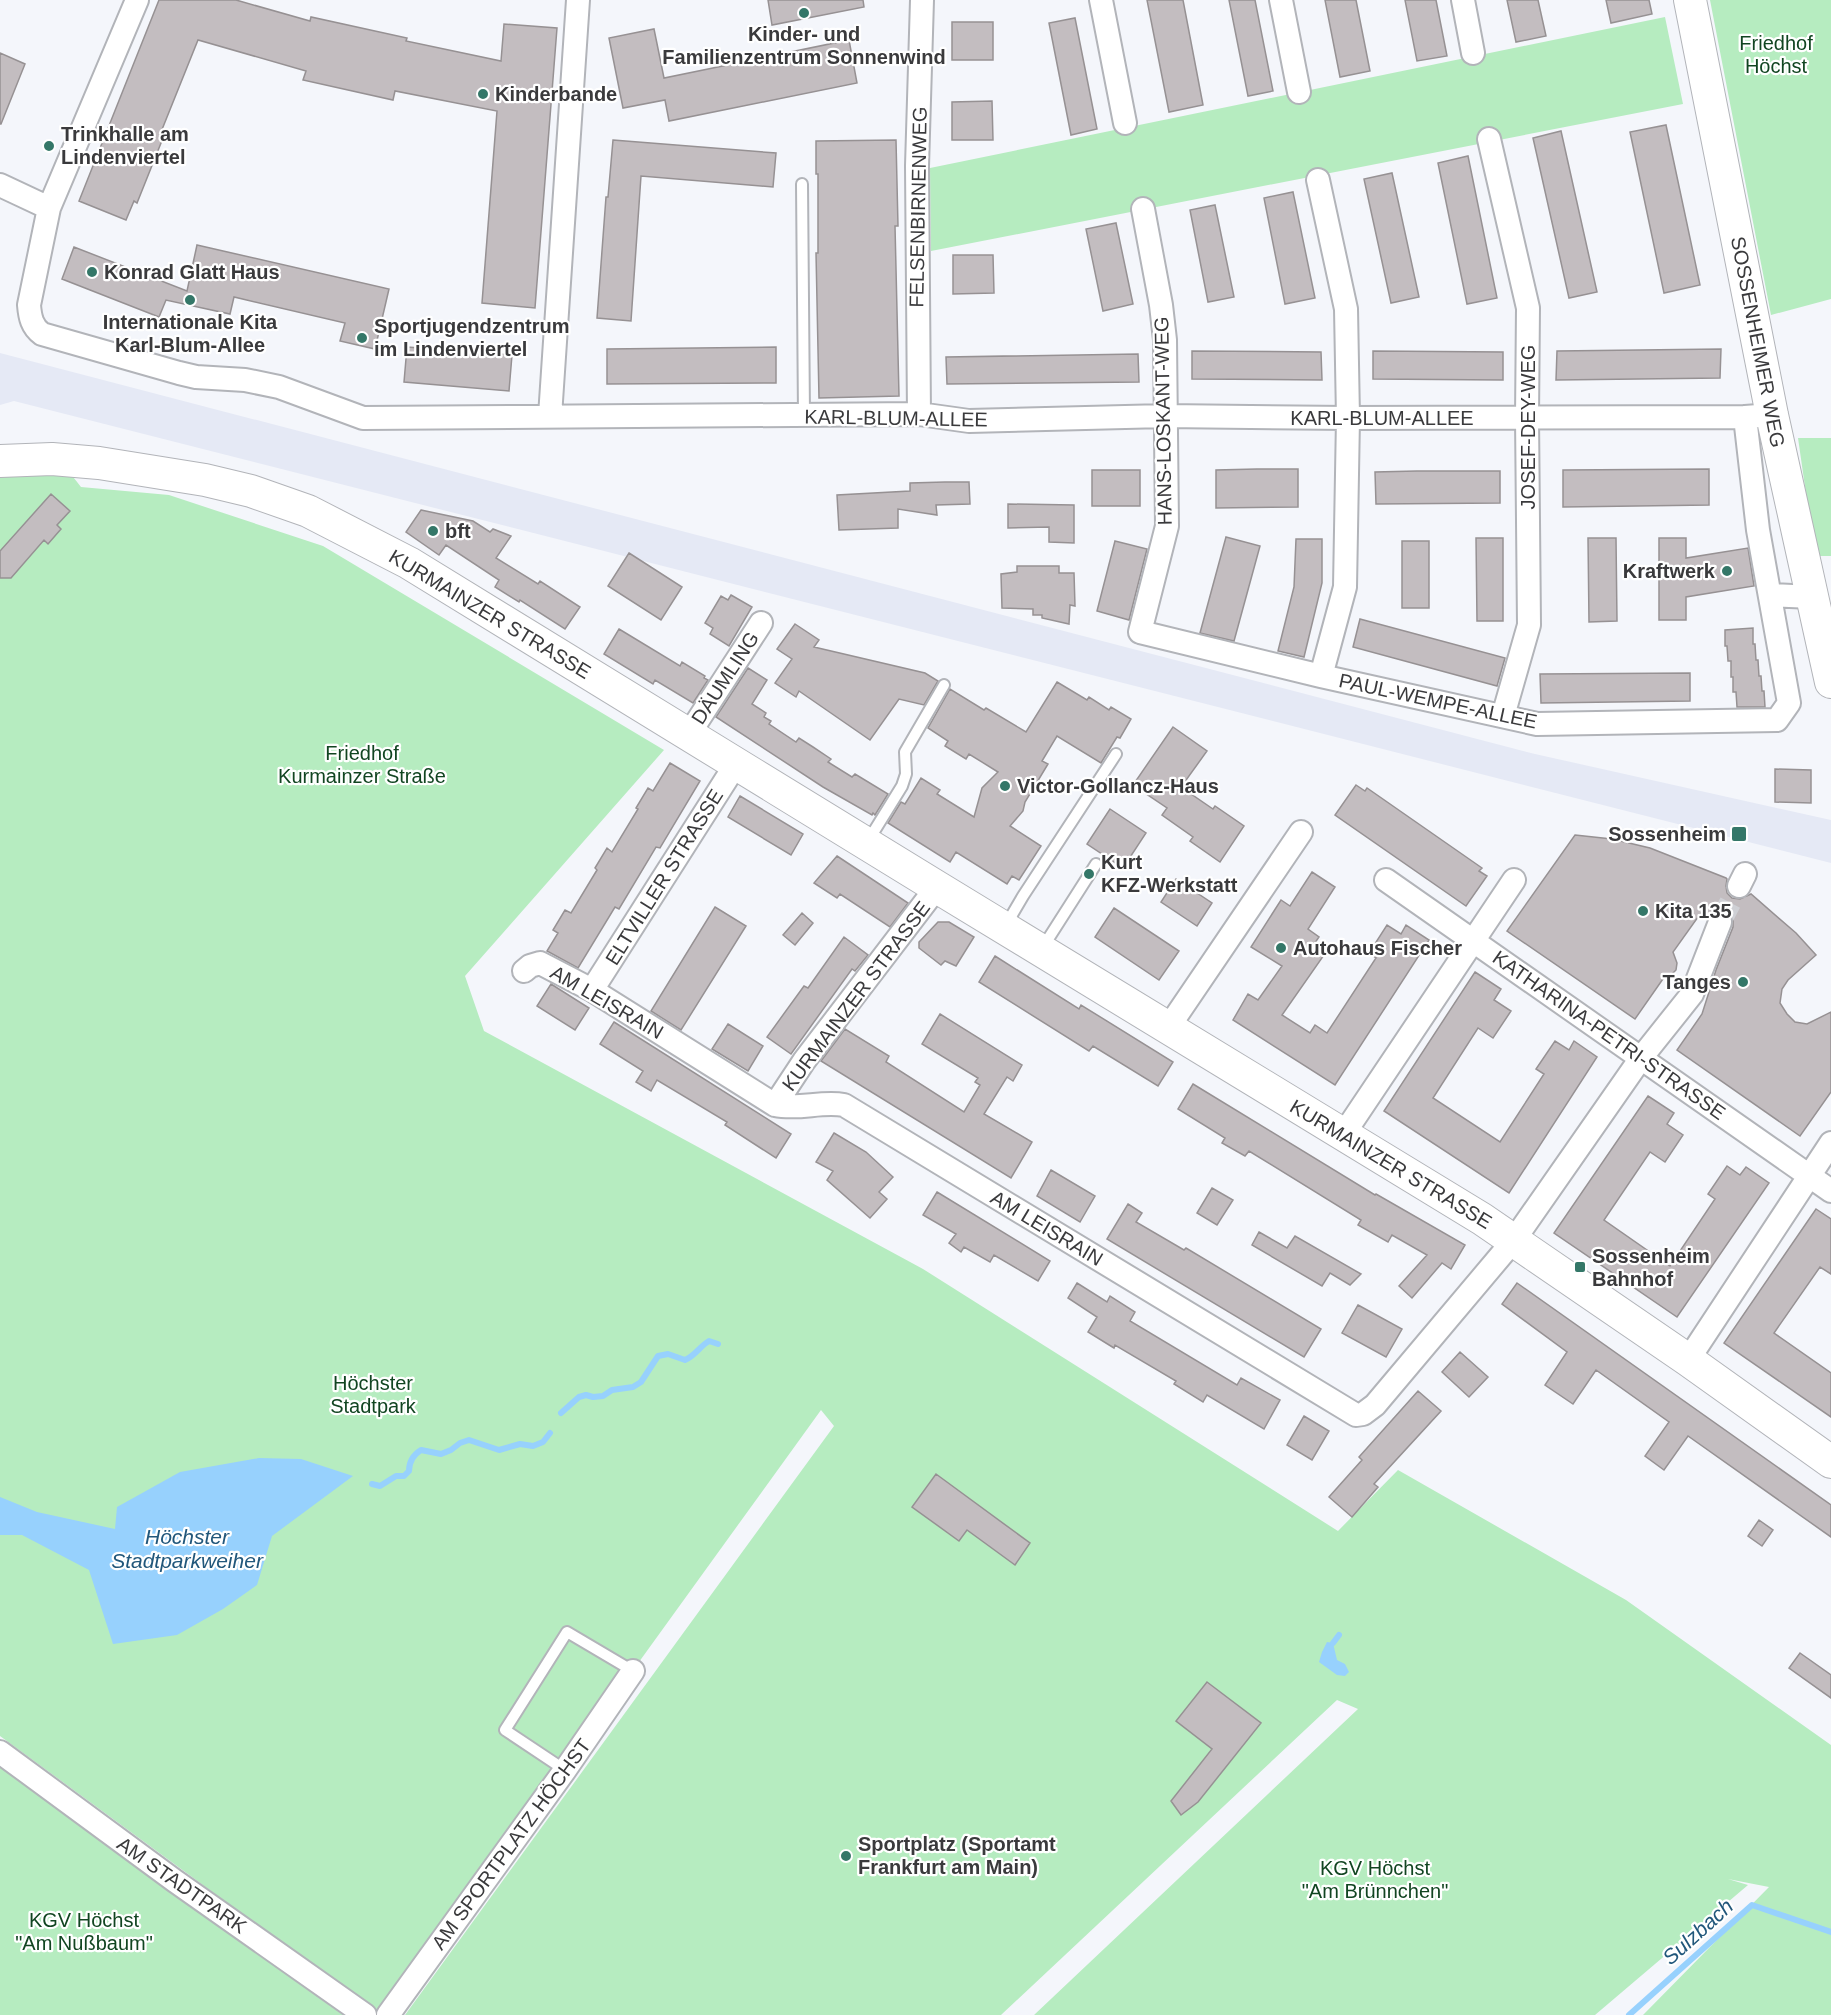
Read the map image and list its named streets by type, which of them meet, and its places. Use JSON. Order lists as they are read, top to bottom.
{
  "streets": {
    "main road": ["SOSSENHEIMER WEG", "KURMAINZER STRASSE"],
    "street": [
      "FELSENBIRNENWEG",
      "KARL-BLUM-ALLEE",
      "HANS-LOSKANT-WEG",
      "JOSEF-DEY-WEG",
      "DÄUMLING",
      "PAUL-WEMPE-ALLEE",
      "ELTVILLER STRASSE",
      "AM LEISRAIN",
      "KATHARINA-PETRI-STRASSE",
      "AM SPORTPLATZ HÖCHST",
      "AM STADTPARK"
    ]
  },
  "crossings": [
    ["FELSENBIRNENWEG", "KARL-BLUM-ALLEE"],
    ["SOSSENHEIMER WEG", "KARL-BLUM-ALLEE"],
    ["SOSSENHEIMER WEG", "PAUL-WEMPE-ALLEE"],
    ["KARL-BLUM-ALLEE", "HANS-LOSKANT-WEG"],
    ["KARL-BLUM-ALLEE", "JOSEF-DEY-WEG"],
    ["HANS-LOSKANT-WEG", "PAUL-WEMPE-ALLEE"],
    ["JOSEF-DEY-WEG", "PAUL-WEMPE-ALLEE"],
    ["KURMAINZER STRASSE", "DÄUMLING"],
    ["KURMAINZER STRASSE", "ELTVILLER STRASSE"],
    ["KURMAINZER STRASSE", "AM LEISRAIN"],
    ["ELTVILLER STRASSE", "AM LEISRAIN"]
  ],
  "water": ["Höchster Stadtparkweiher", "Sulzbach"],
  "parks": [
    "Friedhof Höchst",
    "Friedhof Kurmainzer Straße",
    "Höchster Stadtpark",
    "KGV Höchst \"Am Brünnchen\"",
    "KGV Höchst \"Am Nußbaum\""
  ],
  "places": {
    "other": [
      "Kinder- und Familienzentrum Sonnenwind",
      "Kinderbande",
      "Trinkhalle am Lindenviertel",
      "Konrad Glatt Haus",
      "Internationale Kita Karl-Blum-Allee",
      "Sportjugendzentrum im Lindenviertel",
      "bft",
      "Kraftwerk",
      "Victor-Gollancz-Haus",
      "Kurt KFZ-Werkstatt",
      "Kita 135",
      "Autohaus Fischer",
      "Tanges",
      "Sportplatz (Sportamt Frankfurt am Main)"
    ],
    "transit": ["Sossenheim", "Sossenheim Bahnhof"]
  }
}
